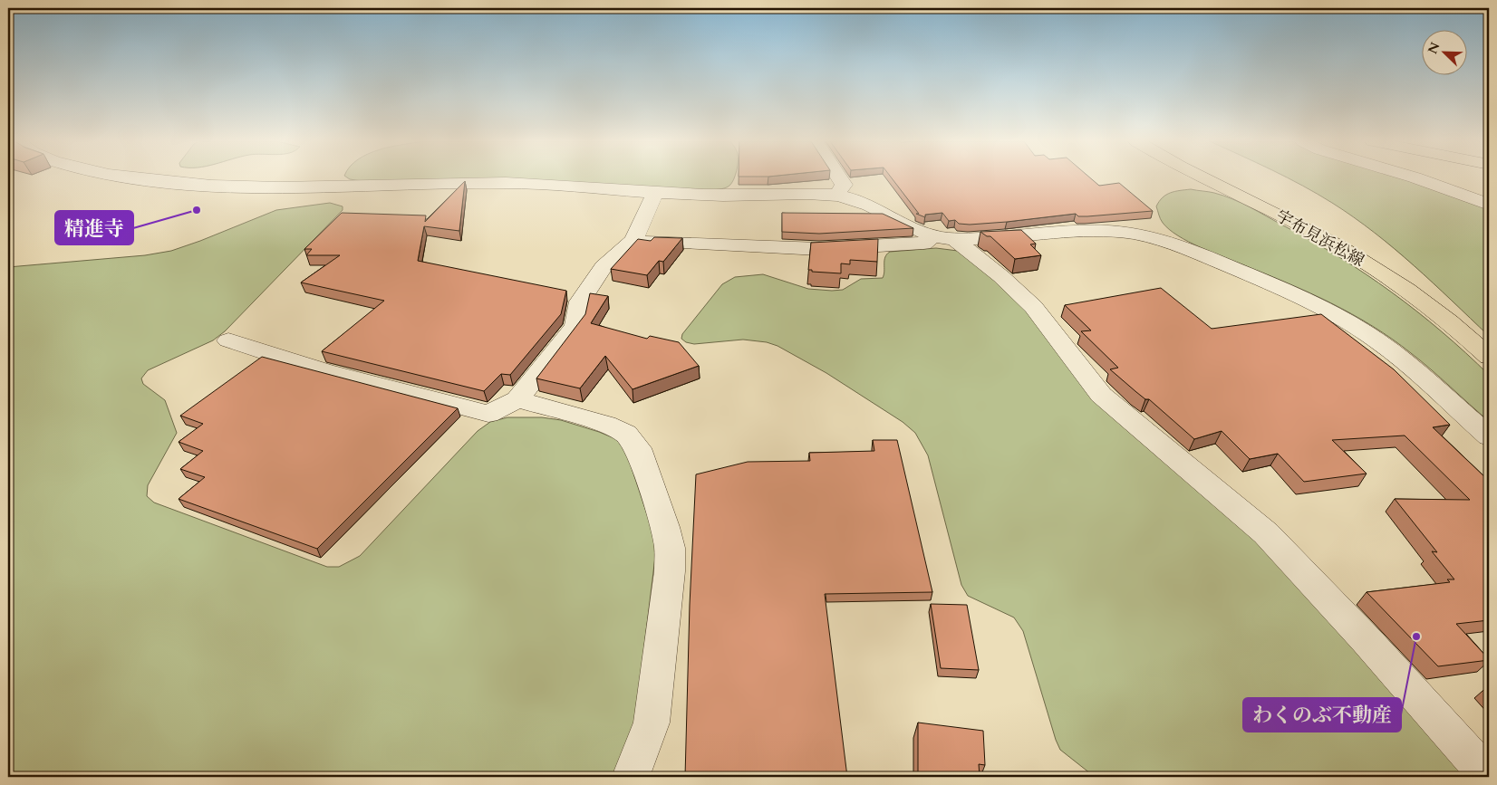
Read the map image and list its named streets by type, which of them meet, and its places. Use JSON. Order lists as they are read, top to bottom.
{
  "streets": {
    "main road": ["宇布見浜松線"]
  },
  "places": ["精進寺", "わくのぶ不動産"],
  "north": "top left"
}
